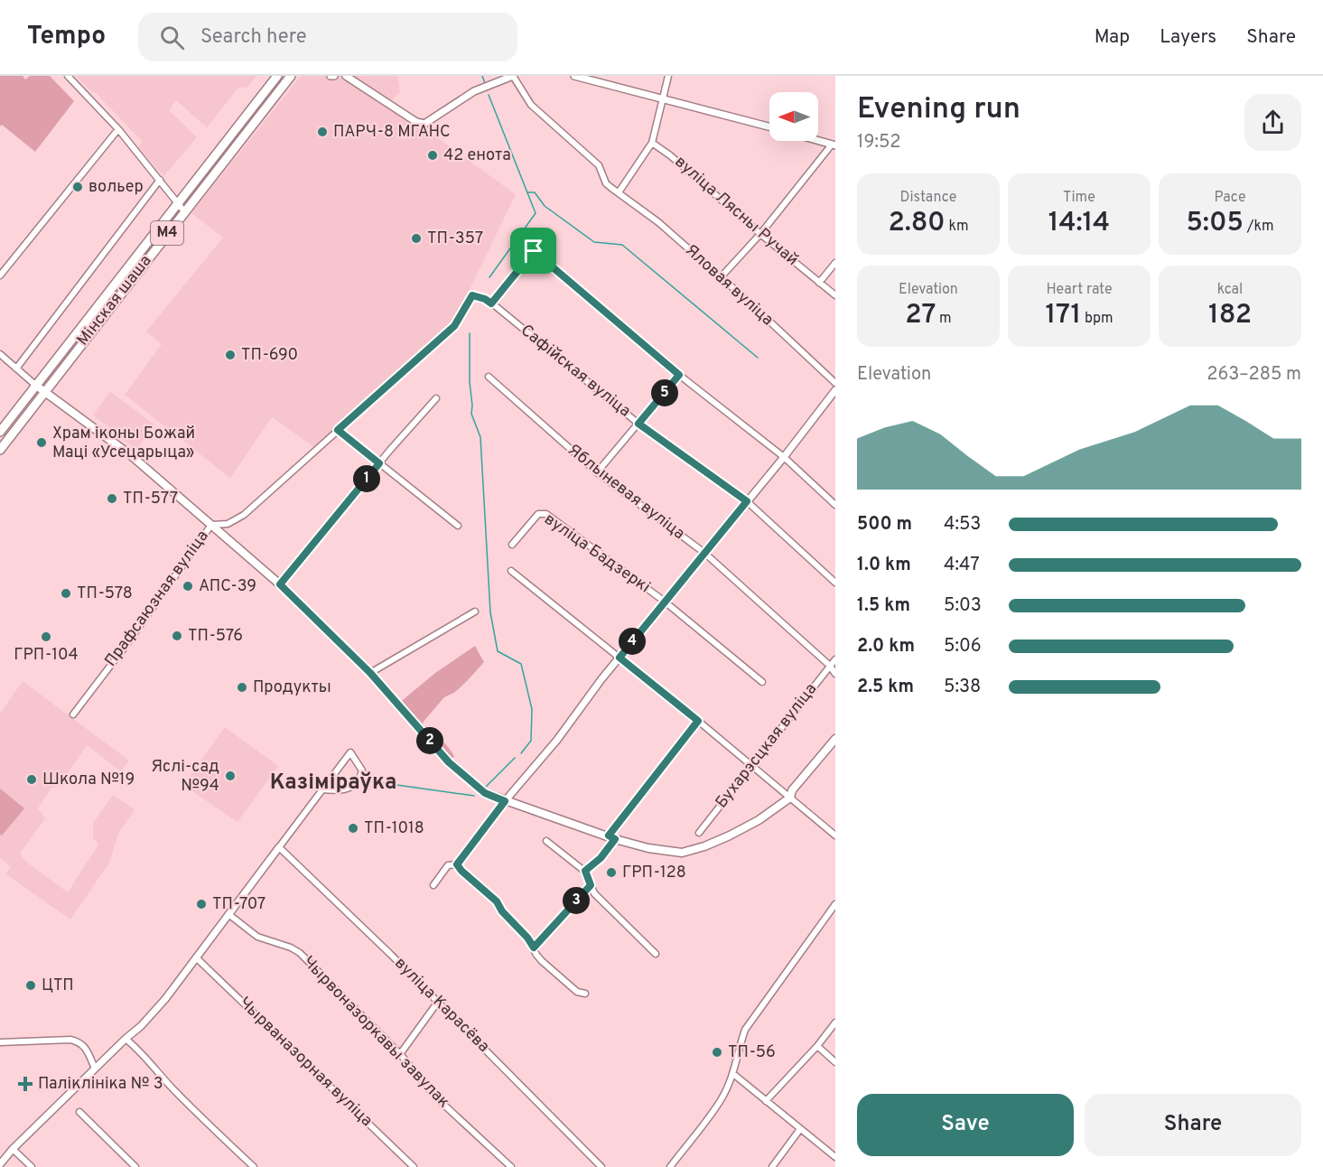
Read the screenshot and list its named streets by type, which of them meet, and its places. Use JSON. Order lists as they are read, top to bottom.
{
  "streets": {
    "main road": ["М4", "Мінская шаша"],
    "street": [
      "вуліца Лясны Ручай",
      "Яловая вуліца",
      "Сафійская вуліца",
      "Яблыневая вуліца",
      "вуліца Бадзеркі",
      "Прафсаюзная вуліца",
      "Бухарэсцкая вуліца",
      "вуліца Карасёва",
      "Чырвоназоркавы завулак",
      "Чырваназорная вуліца"
    ]
  },
  "crossings": [
    ["Сафійская вуліца", "Прафсаюзная вуліца"],
    ["Яблыневая вуліца", "Бухарэсцкая вуліца"]
  ],
  "districts": ["Казіміраўка"],
  "places": {
    "other": [
      "ПАРЧ-8 МГАНС",
      "42 енота",
      "вольер",
      "ТП-357",
      "ТП-690",
      "Храм іконы Божай Маці «Усецарыца»",
      "ТП-577",
      "АПС-39",
      "ТП-578",
      "ТП-576",
      "ГРП-104",
      "Продукты",
      "Яслі-сад №94",
      "Школа №19",
      "ТП-1018",
      "ГРП-128",
      "ТП-707",
      "ЦТП",
      "ТП-56"
    ],
    "health": ["Паліклініка № 3"]
  },
  "north": "left",
  "page": {
    "header": "Tempo",
    "search": "Search here",
    "nav": ["Map", "Layers", "Share"],
    "heading": ["Evening run", "19:52"],
    "stats": [
      ["Distance", "2.80 km"],
      ["Time", "14:14"],
      ["Pace", "5:05 /km"],
      ["Elevation", "27 m"],
      ["Heart rate", "171 bpm"],
      ["kcal", "182"]
    ],
    "chart": ["Elevation", "263–285 m"],
    "pins": [
      "5",
      "1",
      "4",
      "2",
      "3"
    ],
    "list": [
      {
        "name": "500 m",
        "note": "4:53"
      },
      {
        "name": "1.0 km",
        "note": "4:47"
      },
      {
        "name": "1.5 km",
        "note": "5:03"
      },
      {
        "name": "2.0 km",
        "note": "5:06"
      },
      {
        "name": "2.5 km",
        "note": "5:38"
      }
    ],
    "buttons": ["Save", "Share"]
  }
}
